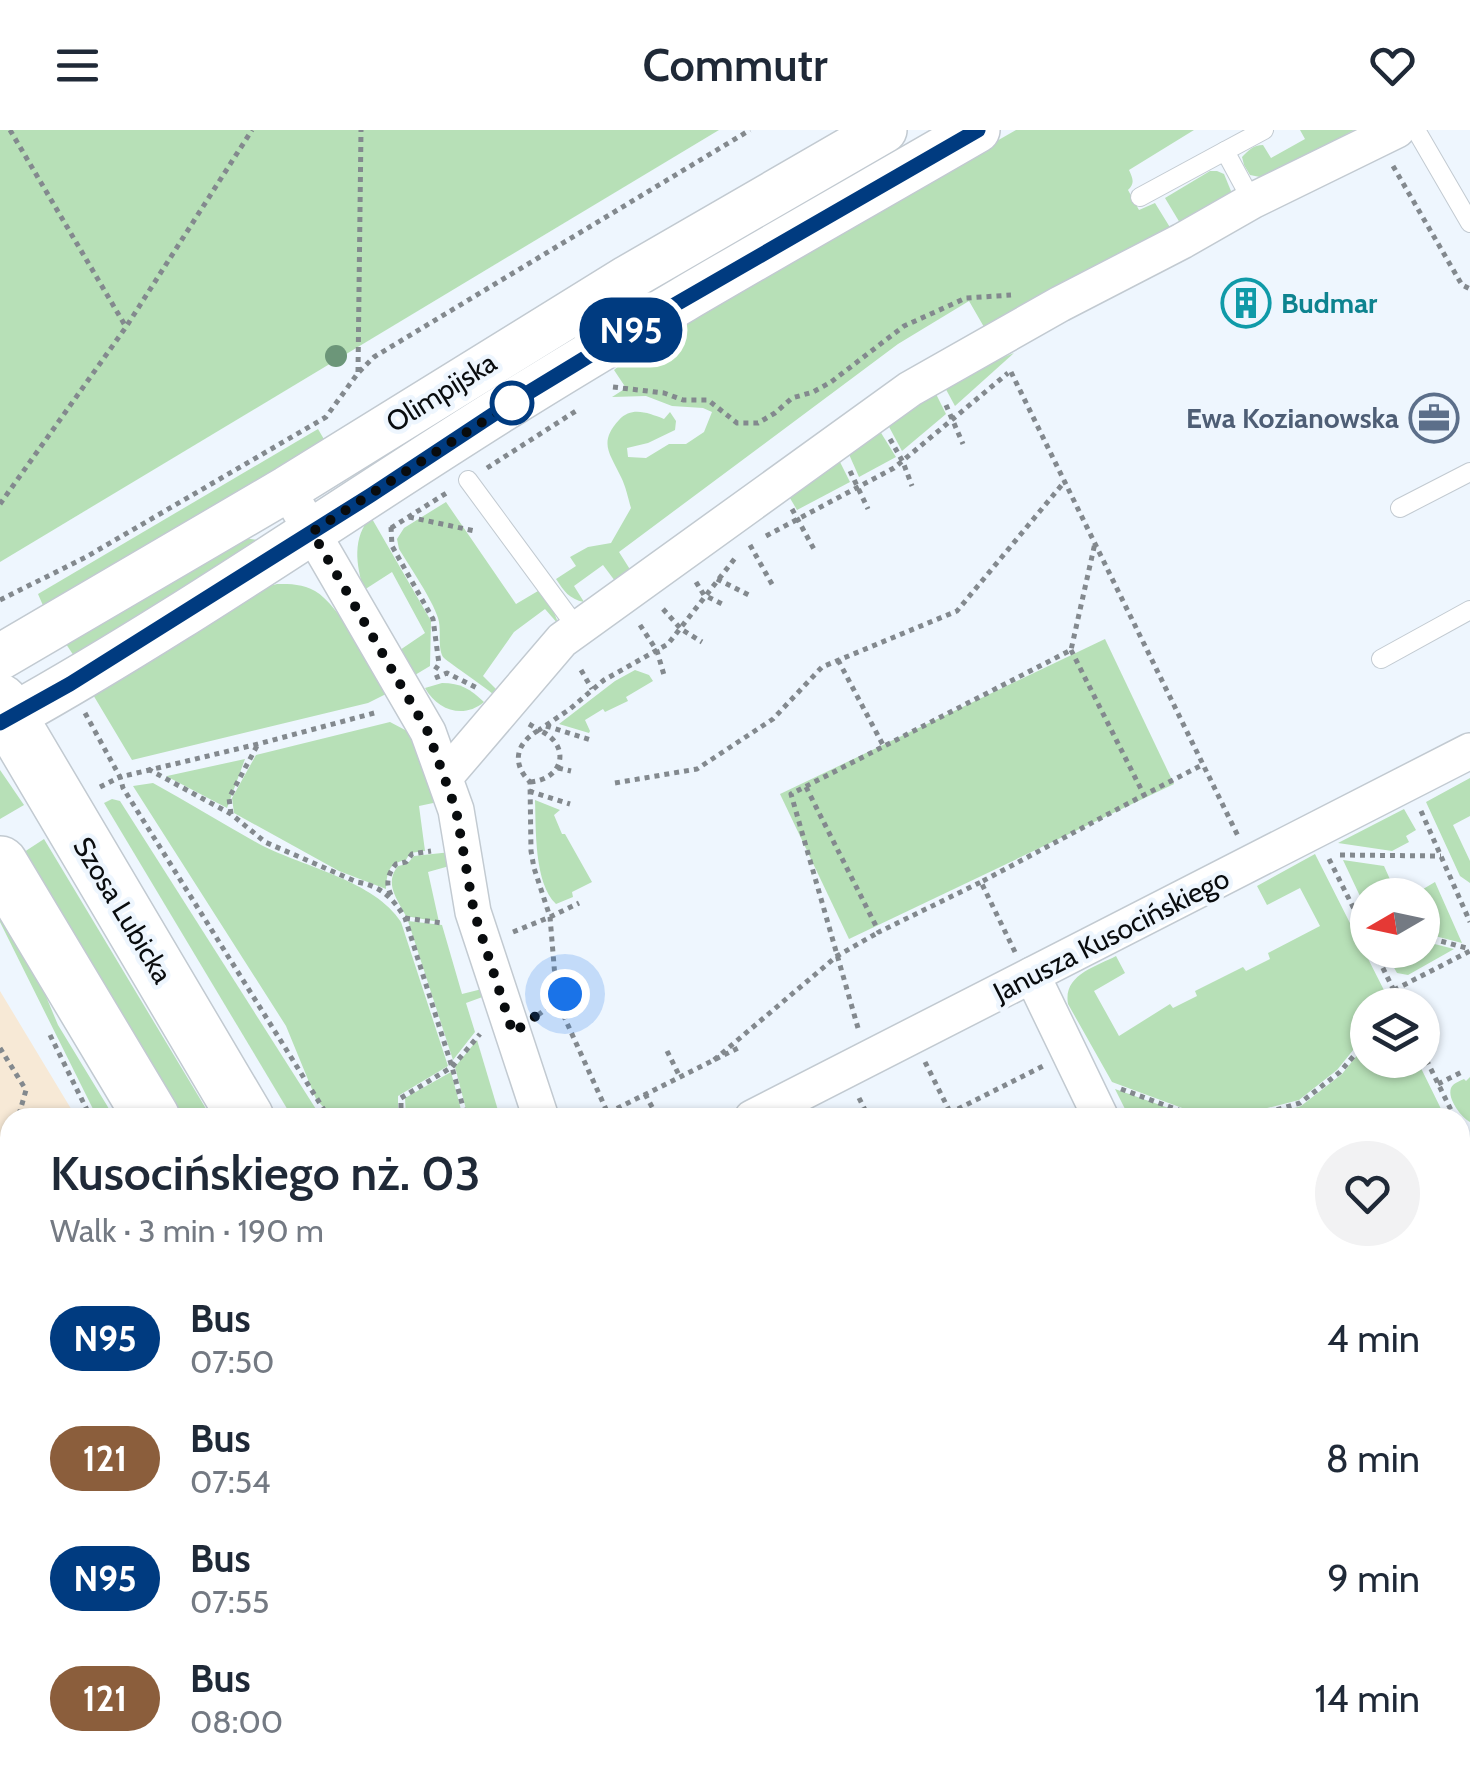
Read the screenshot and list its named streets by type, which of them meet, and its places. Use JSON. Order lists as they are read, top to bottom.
{
  "streets": {
    "main road": ["Szosa Lubicka"],
    "street": ["Olimpijska", "Janusza Kusocińskiego"]
  },
  "crossings": [
    ["Olimpijska", "Szosa Lubicka"]
  ],
  "places": {
    "building": ["Budmar"],
    "office": ["Ewa Kozianowska"]
  },
  "lines": ["bus line N95"],
  "north": "left",
  "page": {
    "header": "Commutr",
    "on_map": "N95",
    "heading": ["Kusocińskiego nż. 03", "Walk · 3 min · 190 m"],
    "list": [
      {
        "mark": "N95",
        "name": "Bus",
        "note": "07:50",
        "value": "4 min"
      },
      {
        "mark": "121",
        "name": "Bus",
        "note": "07:54",
        "value": "8 min"
      },
      {
        "mark": "N95",
        "name": "Bus",
        "note": "07:55",
        "value": "9 min"
      },
      {
        "mark": "121",
        "name": "Bus",
        "note": "08:00",
        "value": "14 min"
      }
    ]
  }
}
